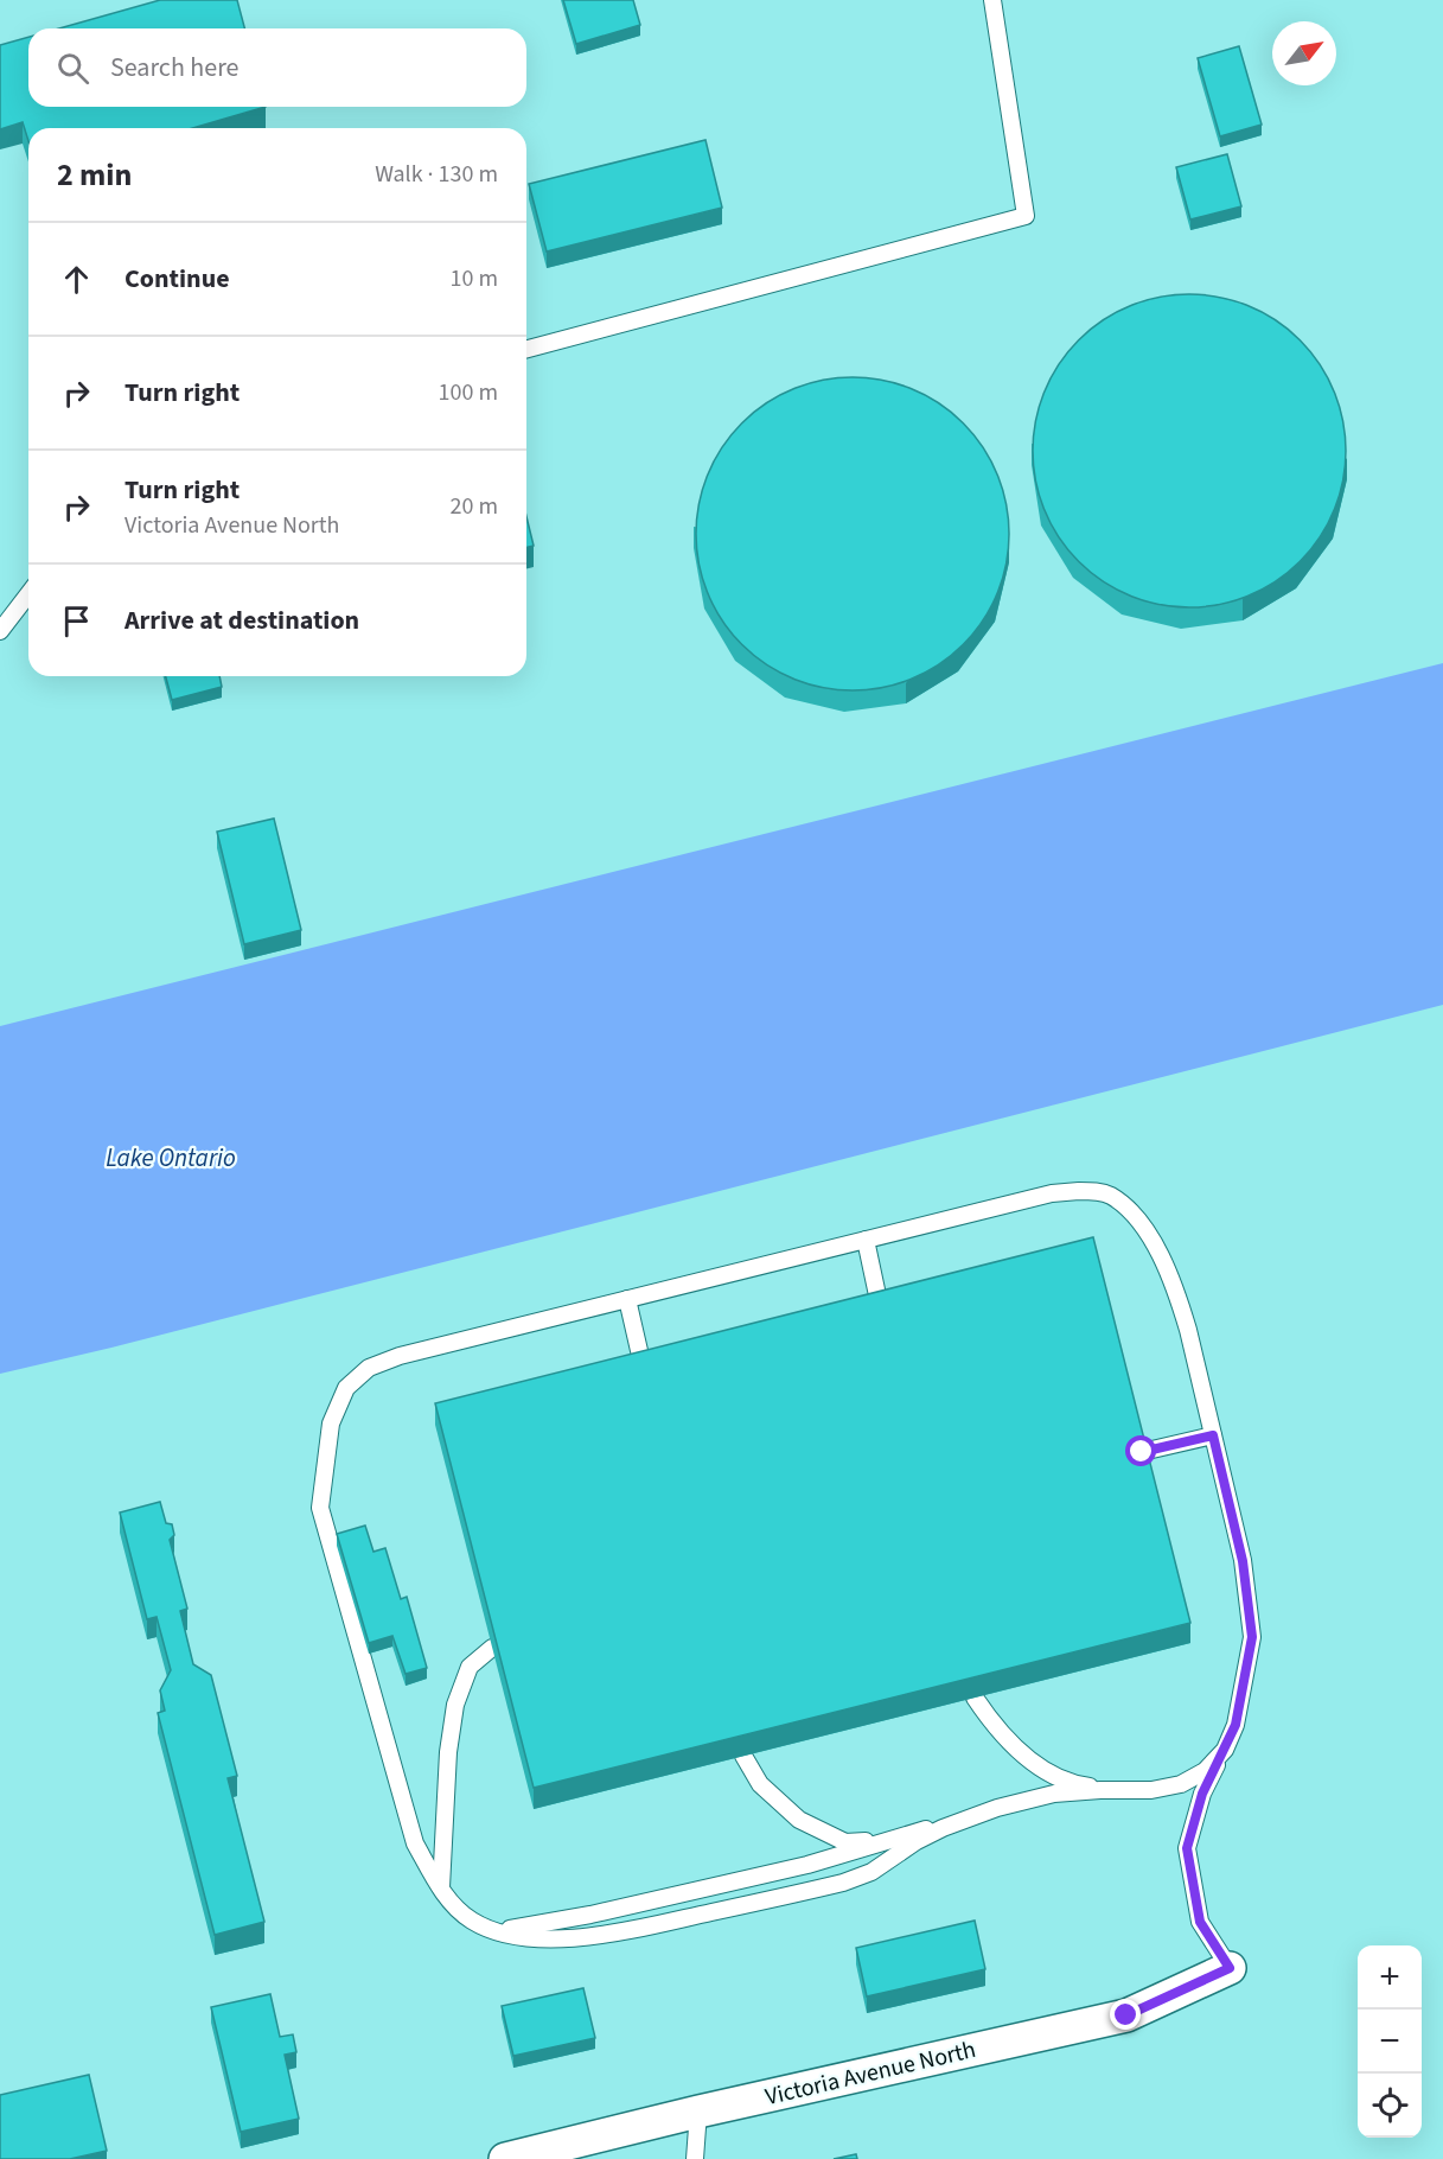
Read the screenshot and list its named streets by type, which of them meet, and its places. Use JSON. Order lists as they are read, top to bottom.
{
  "streets": {
    "street": ["Victoria Avenue North"]
  },
  "water": ["Lake Ontario"],
  "north": "top right",
  "page": {
    "search": "Search here",
    "heading": ["2 min", "Walk · 130 m"],
    "list": [
      ["Continue", "10 m"],
      ["Turn right", "100 m"],
      ["Turn right", "Victoria Avenue North", "20 m"],
      "Arrive at destination"
    ],
    "map_buttons": ["+", "−"]
  }
}
